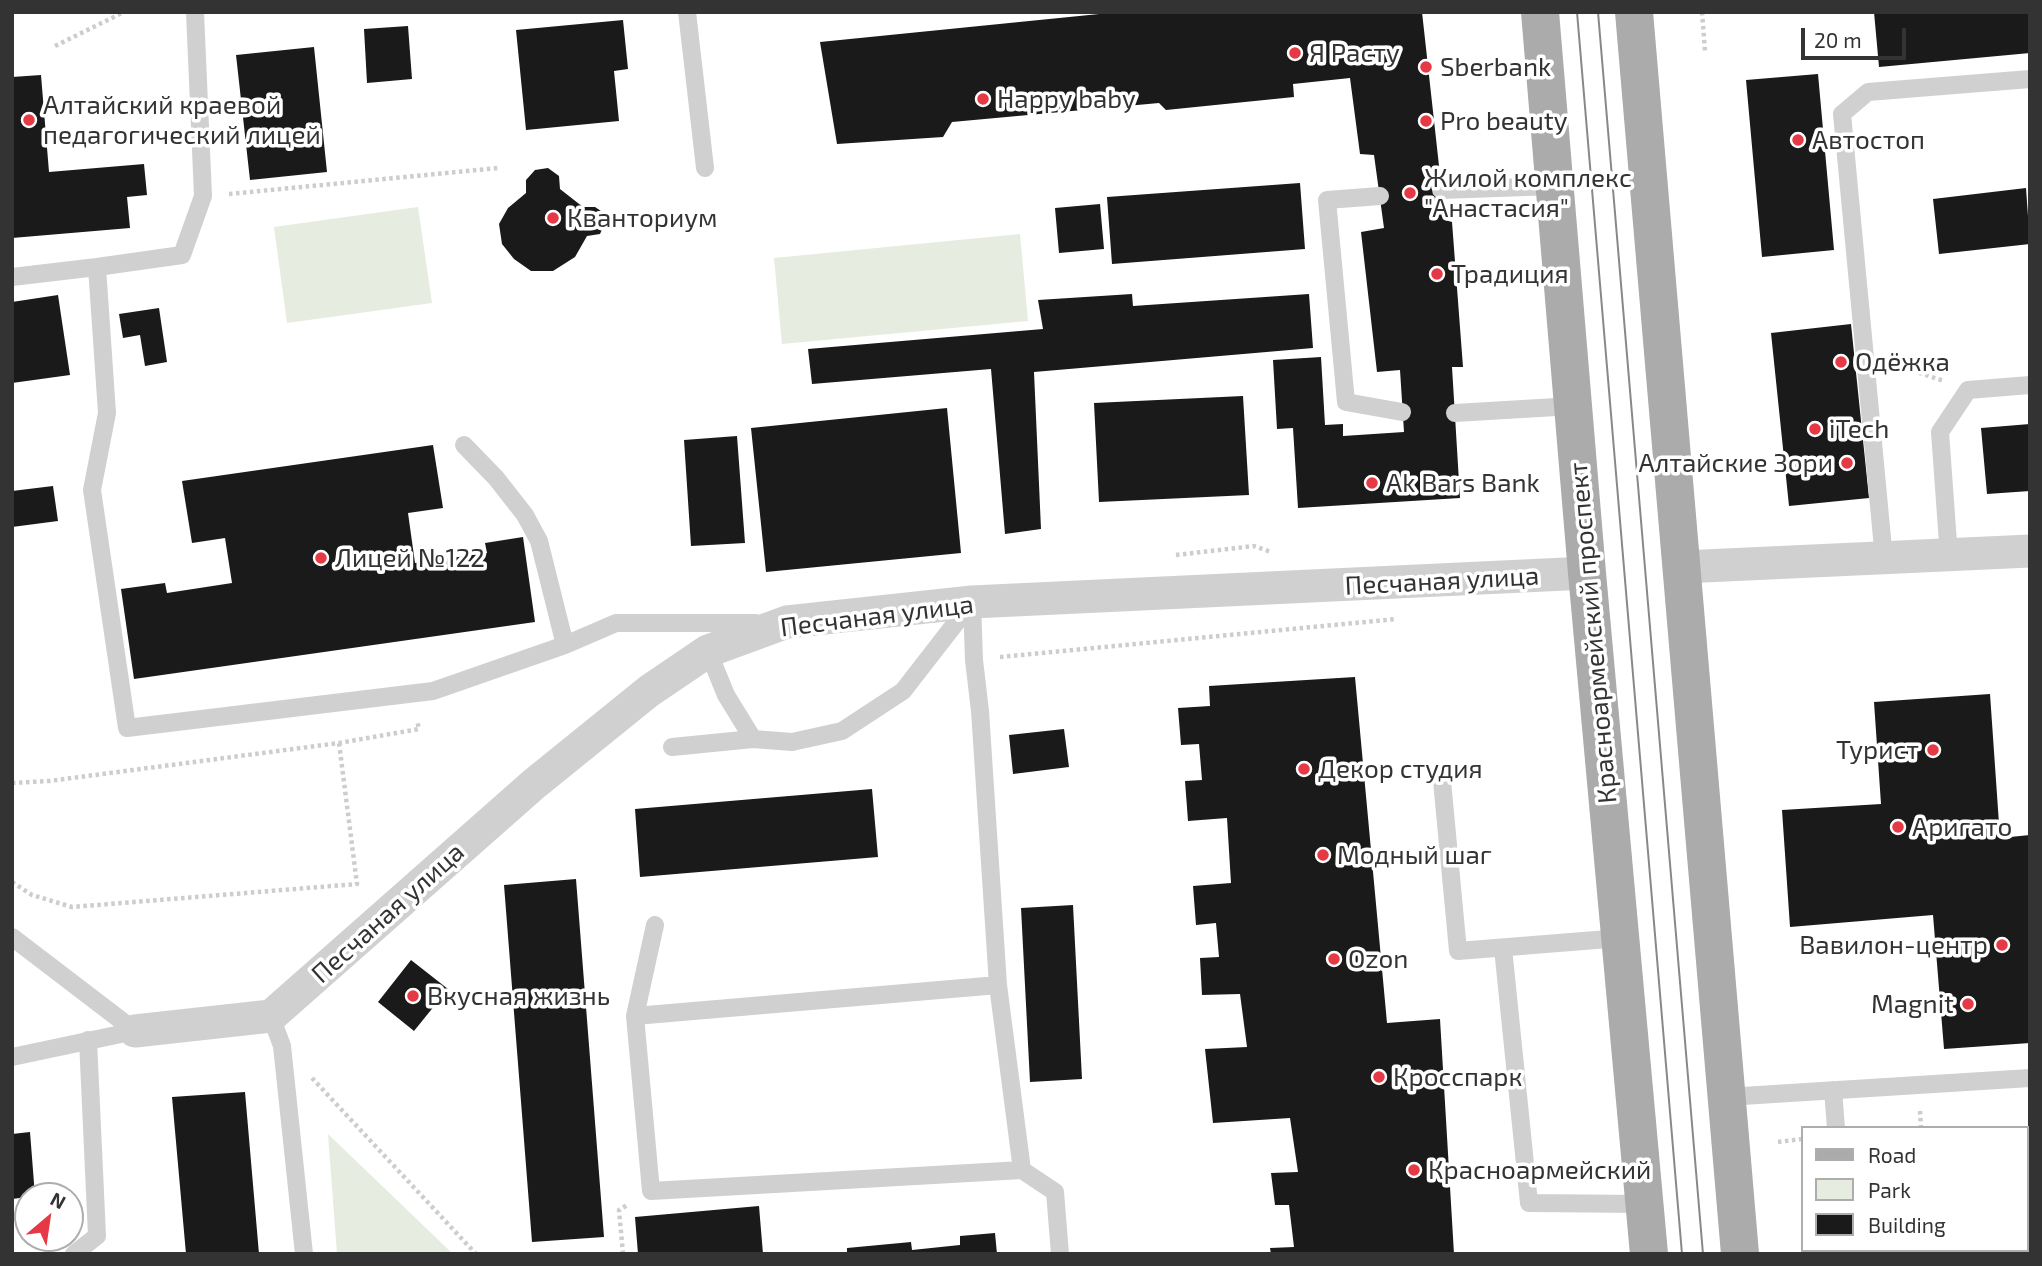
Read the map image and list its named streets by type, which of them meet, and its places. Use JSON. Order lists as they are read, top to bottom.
{
  "streets": {
    "main road": ["Красноармейский проспект"],
    "street": ["Песчаная улица"]
  },
  "crossings": [
    ["Песчаная улица", "Красноармейский проспект"]
  ],
  "places": [
    "Я Расту",
    "Sberbank",
    "Happy baby",
    "Алтайский краевой педагогический лицей",
    "Pro beauty",
    "Автостоп",
    "Жилой комплекс \"Анастасия\"",
    "Кванториум",
    "Традиция",
    "Одёжка",
    "iTech",
    "Алтайские Зори",
    "Ak Bars Bank",
    "Лицей №122",
    "Турист",
    "Декор студия",
    "Аригато",
    "Модный шаг",
    "Вавилон-центр",
    "Ozon",
    "Вкусная жизнь",
    "Magnit",
    "Кросспарк",
    "Красноармейский"
  ],
  "legend": ["Road", "Park", "Building"],
  "scale_bar": "20 m",
  "north": "top right"
}
